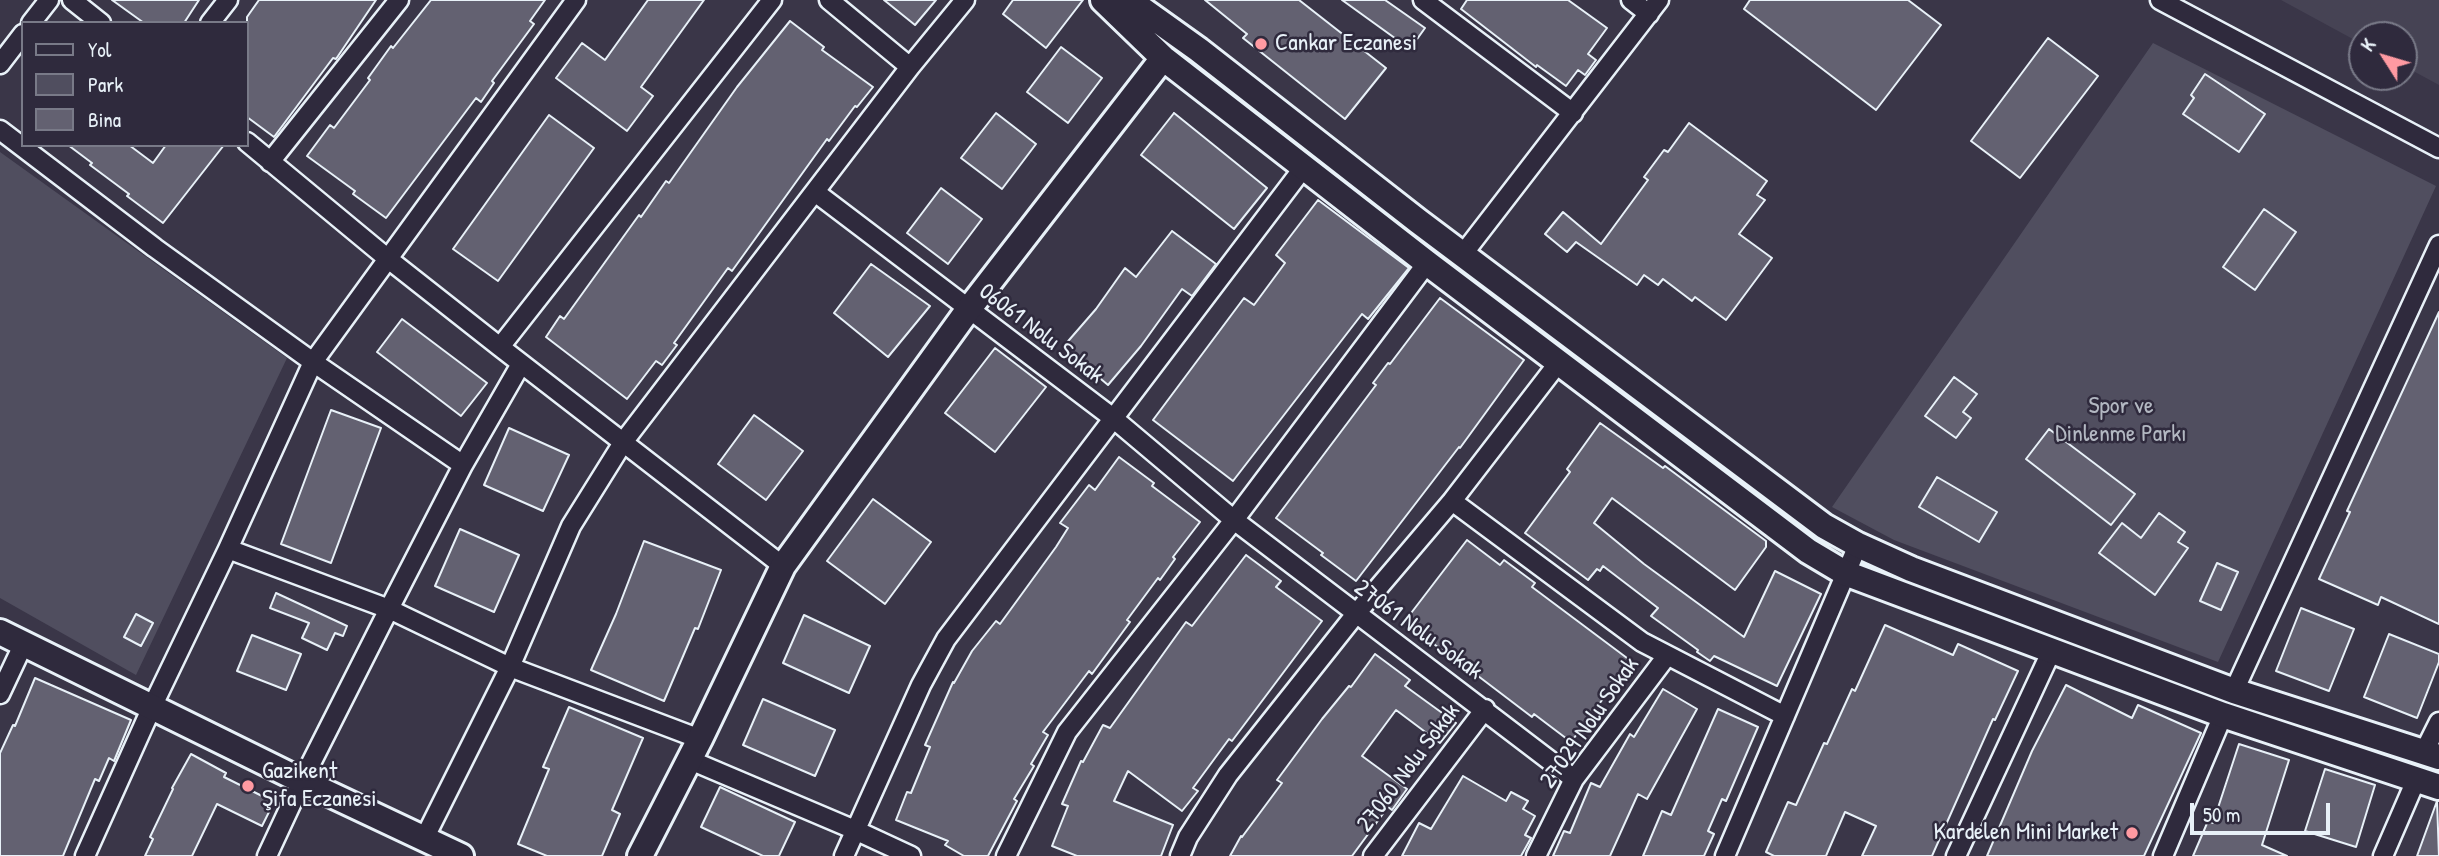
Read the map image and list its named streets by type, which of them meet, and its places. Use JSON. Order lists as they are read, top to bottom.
{
  "streets": {
    "street": [
      "06061 Nolu Sokak",
      "27061 Nolu Sokak",
      "27029 Nolu Sokak",
      "27060 Nolu Sokak"
    ]
  },
  "crossings": [
    ["06061 Nolu Sokak", "27061 Nolu Sokak"],
    ["27061 Nolu Sokak", "27029 Nolu Sokak"],
    ["27061 Nolu Sokak", "27060 Nolu Sokak"]
  ],
  "parks": ["Spor ve Dinlenme Parkı"],
  "places": ["Cankar Eczanesi", "Gazikent Şifa Eczanesi", "Kardelen Mini Market"],
  "legend": ["Yol", "Park", "Bina"],
  "scale_bar": "50 m",
  "north": "top left"
}
